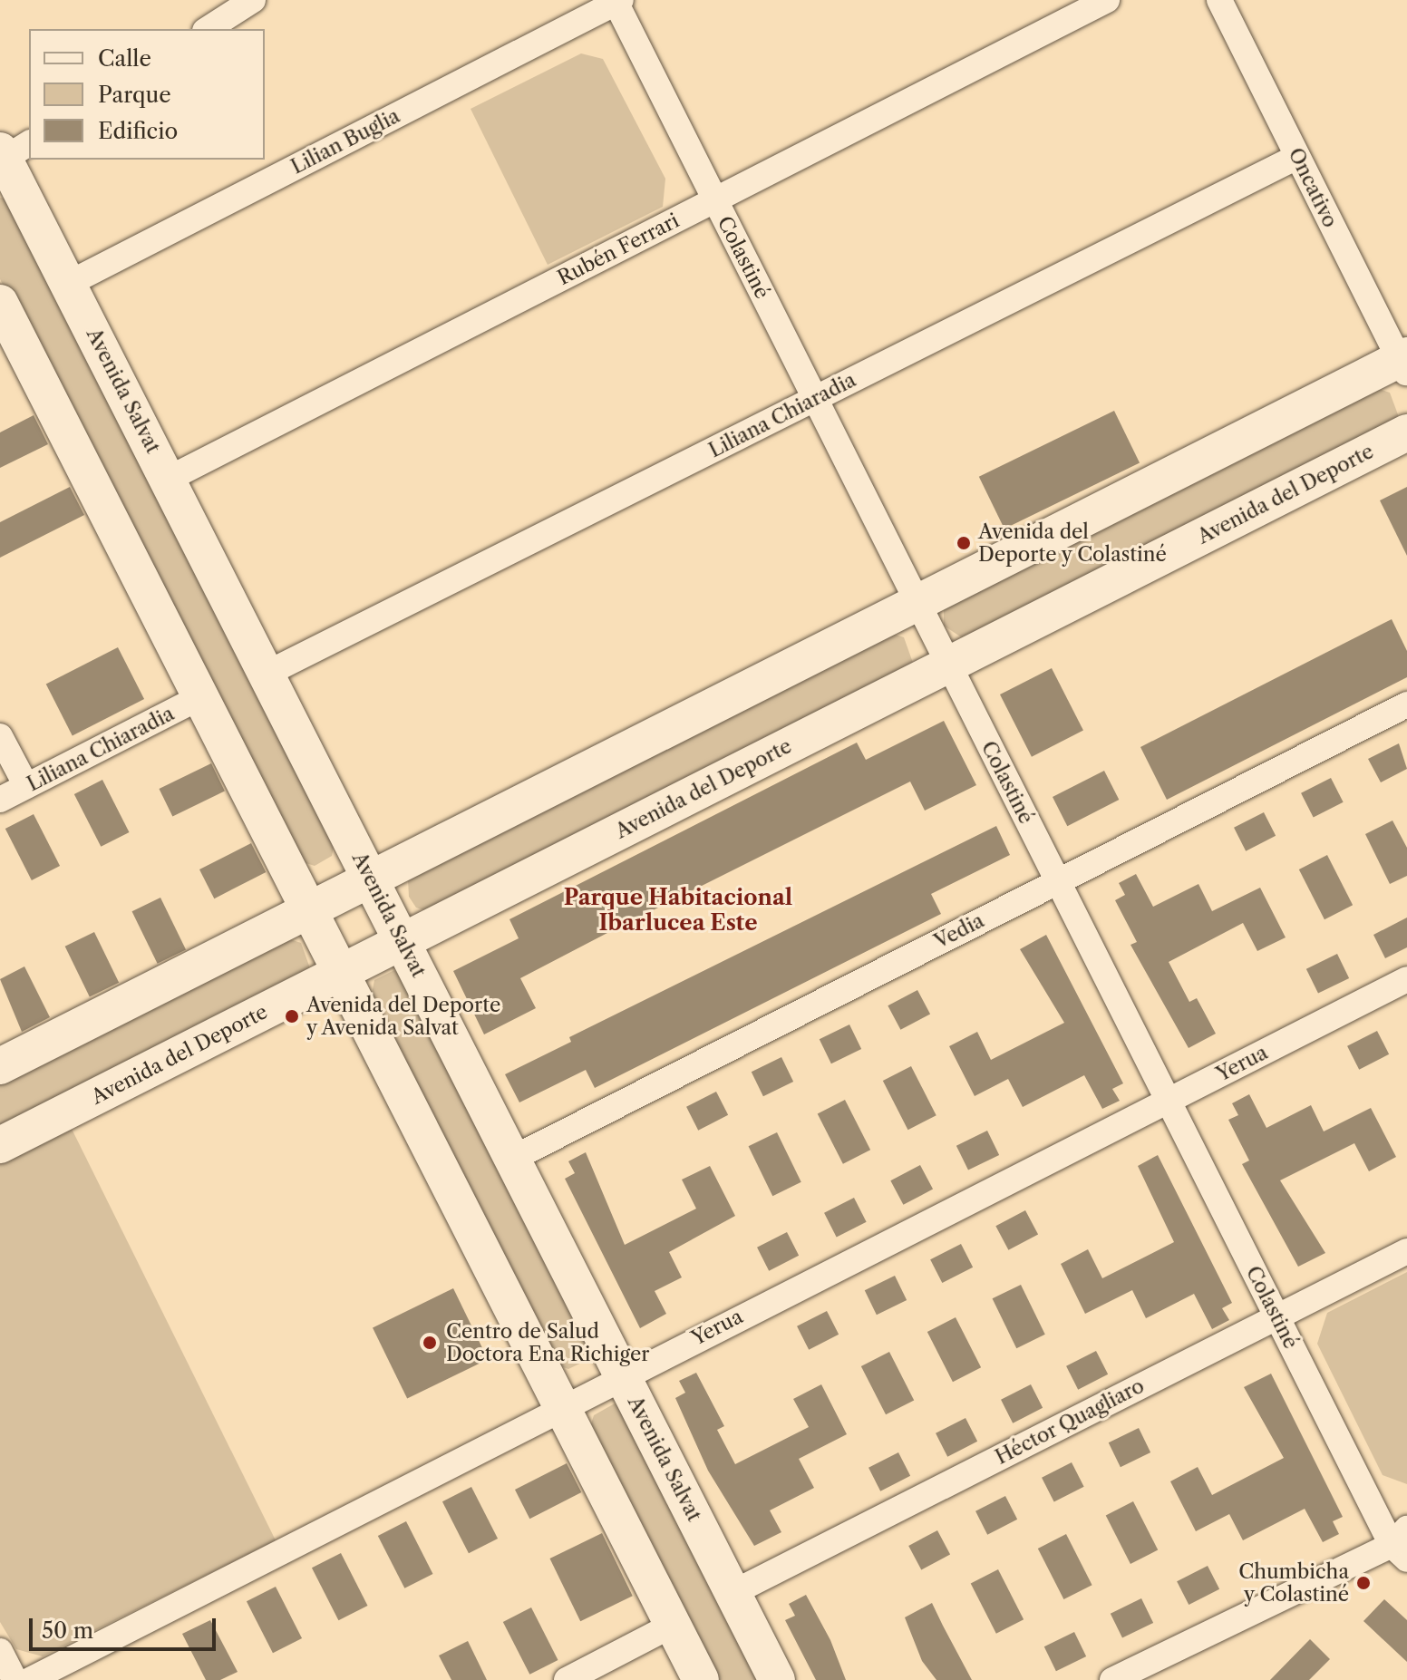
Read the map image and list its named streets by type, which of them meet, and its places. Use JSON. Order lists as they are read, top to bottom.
{
  "streets": {
    "street": [
      "Lilian Buglia",
      "Oncativo",
      "Rubén Ferrari",
      "Colastiné",
      "Avenida Salvat",
      "Liliana Chiaradia",
      "Avenida del Deporte",
      "Vedia",
      "Yerua",
      "Héctor Quagliaro"
    ]
  },
  "crossings": [
    ["Lilian Buglia", "Colastiné"],
    ["Lilian Buglia", "Avenida Salvat"],
    ["Oncativo", "Liliana Chiaradia"],
    ["Rubén Ferrari", "Colastiné"],
    ["Rubén Ferrari", "Avenida Salvat"],
    ["Colastiné", "Liliana Chiaradia"],
    ["Colastiné", "Avenida del Deporte"],
    ["Colastiné", "Vedia"],
    ["Colastiné", "Yerua"],
    ["Colastiné", "Héctor Quagliaro"],
    ["Avenida Salvat", "Liliana Chiaradia"],
    ["Avenida Salvat", "Avenida del Deporte"],
    ["Avenida Salvat", "Vedia"],
    ["Avenida Salvat", "Yerua"],
    ["Avenida Salvat", "Héctor Quagliaro"]
  ],
  "districts": ["Parque Habitacional Ibarlucea Este"],
  "places": [
    "Avenida del Deporte y Colastiné",
    "Avenida del Deporte y Avenida Salvat",
    "Centro de Salud Doctora Ena Richiger",
    "Chumbicha y Colastiné"
  ],
  "legend": ["Calle", "Parque", "Edificio"],
  "scale_bar": "50 m"
}
